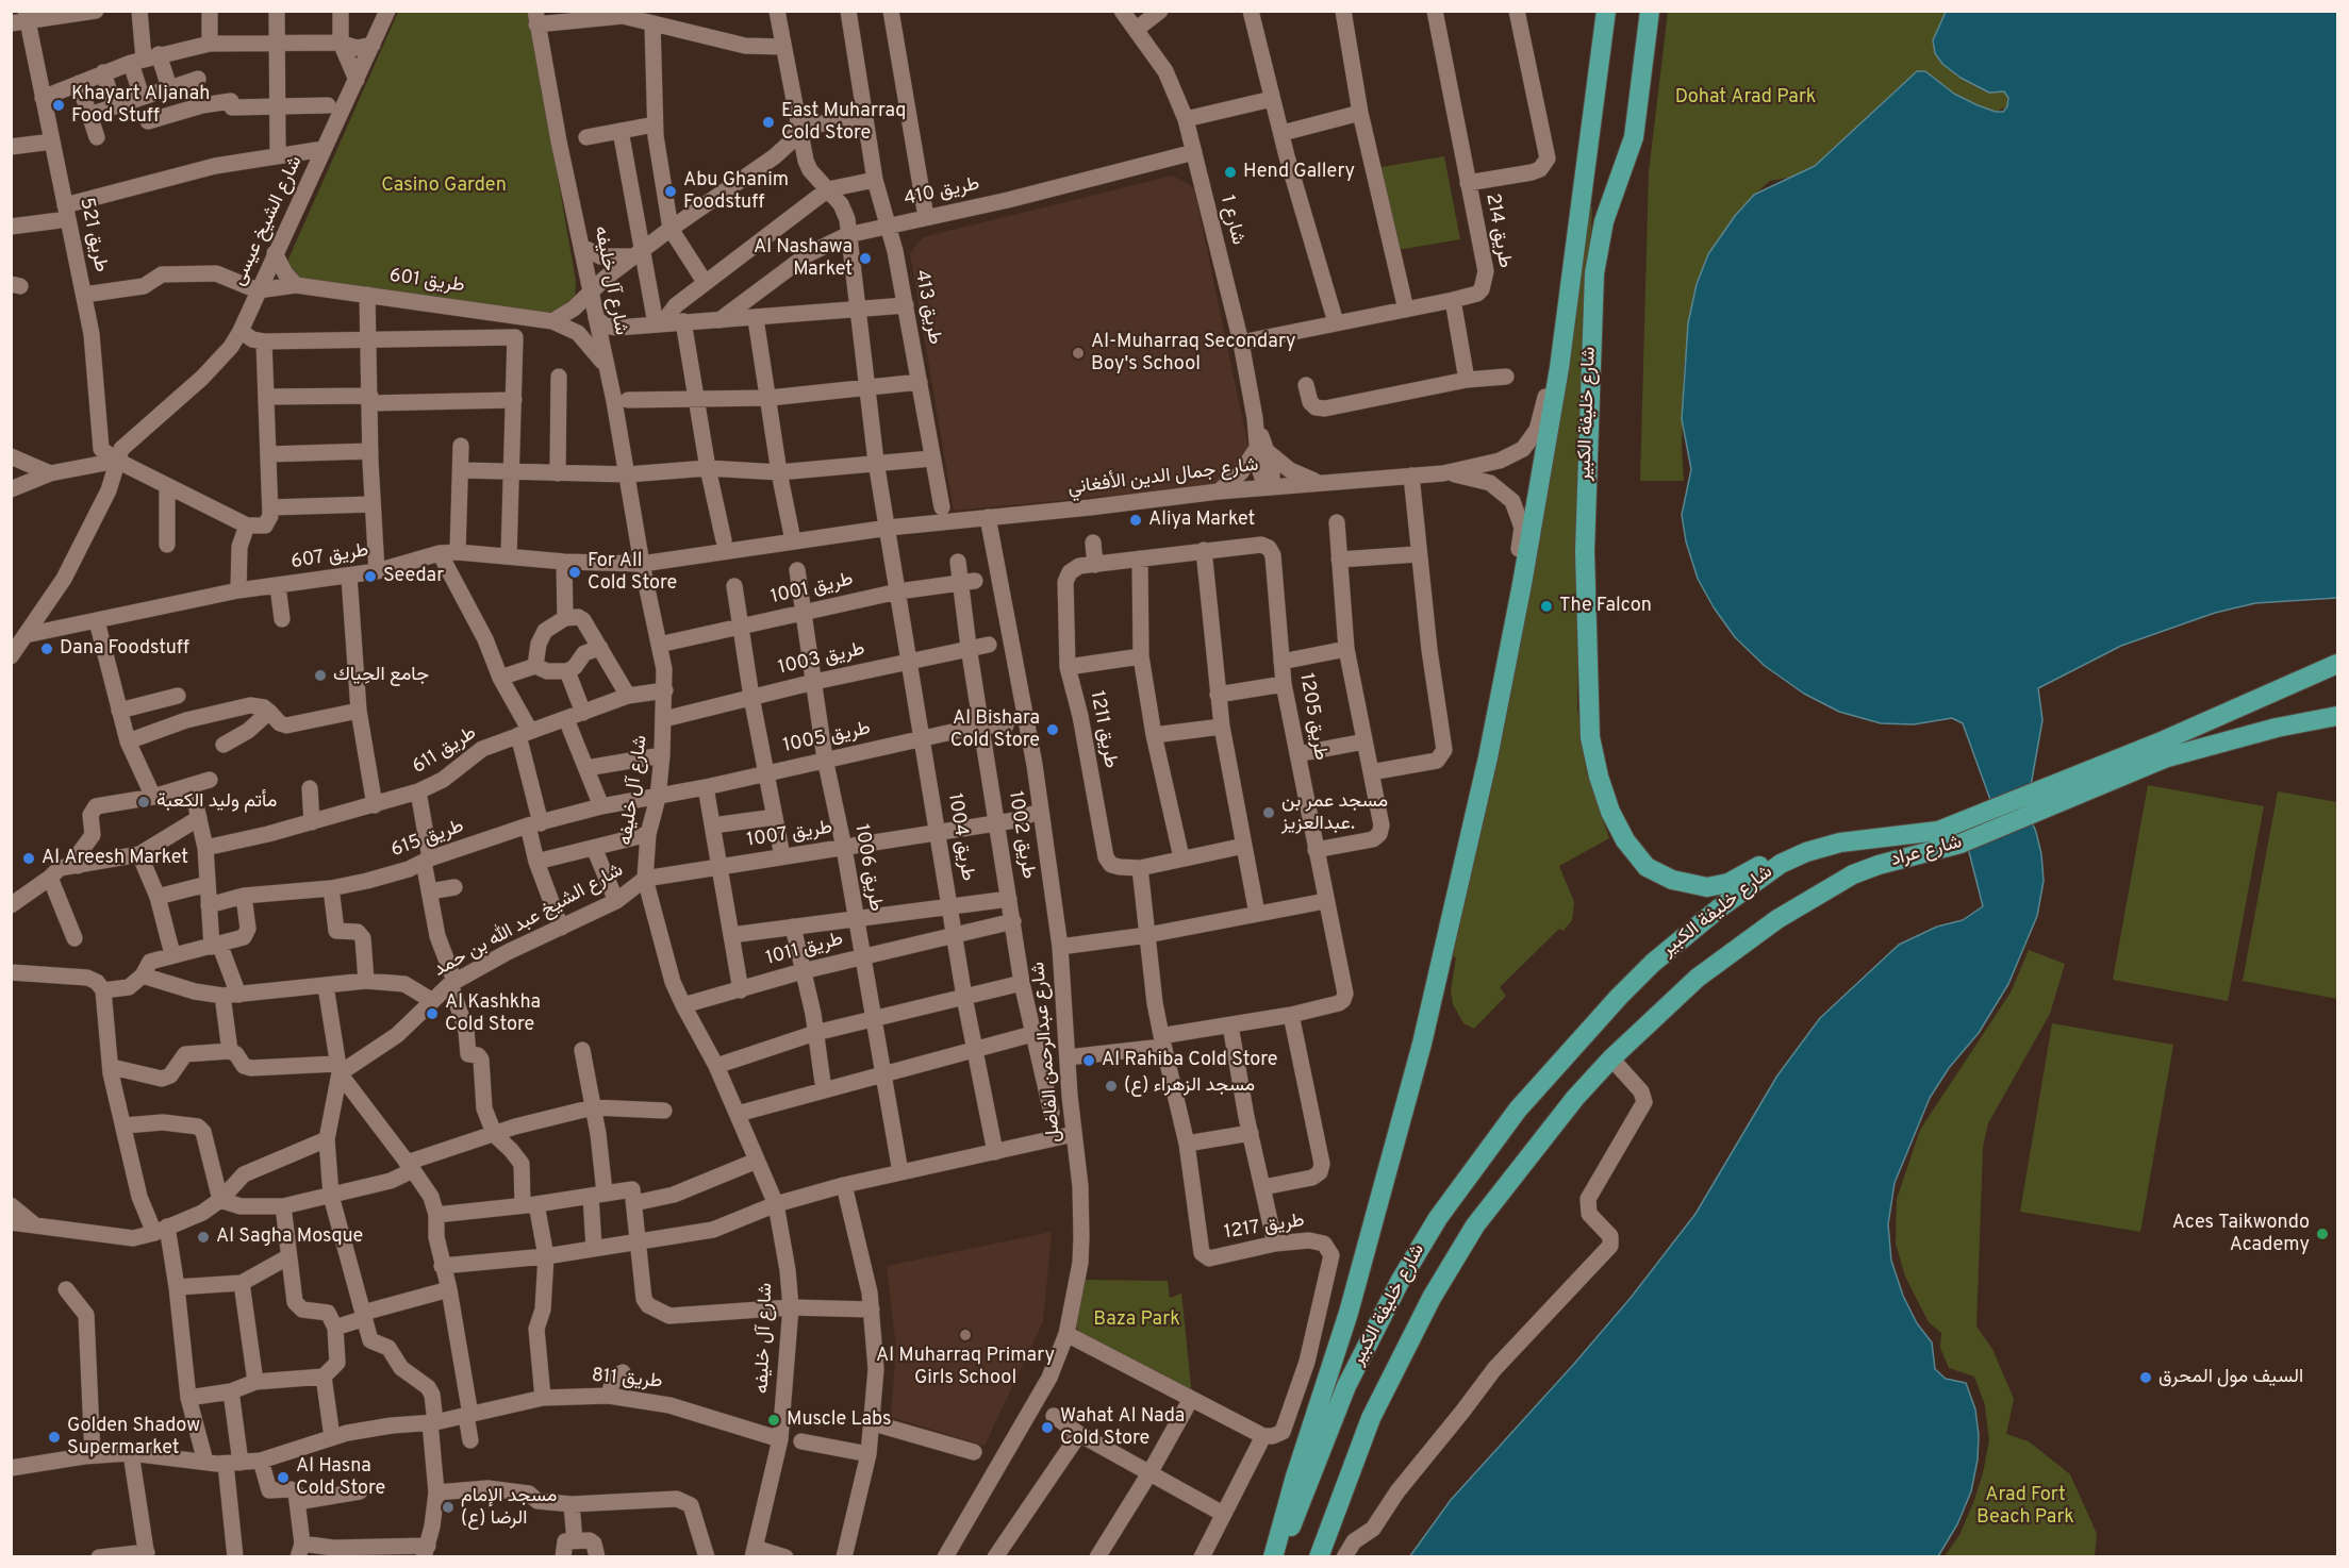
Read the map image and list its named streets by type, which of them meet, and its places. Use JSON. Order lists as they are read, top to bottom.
{
  "streets": {
    "main road": ["شارع خليفة الكبير", "شارع عراد"],
    "street": [
      "طريق 410",
      "شارع 1",
      "شارع الشيخ عيسى",
      "طريق 214",
      "طريق 521",
      "شارع آل خليفه",
      "طريق 601",
      "طريق 413",
      "شارع جمال الدين الأفغاني",
      "طريق 607",
      "طريق 1001",
      "طريق 1003",
      "طريق 1205",
      "طريق 1211",
      "طريق 1005",
      "طريق 611",
      "طريق 1007",
      "طريق 1002",
      "طريق 1004",
      "طريق 615",
      "طريق 1006",
      "شارع الشيخ عبد الله بن حمد",
      "طريق 1011",
      "شارع عبدالرحمن الفاضل",
      "طريق 1217",
      "طريق 811"
    ]
  },
  "crossings": [
    ["طريق 410", "شارع 1"],
    ["طريق 410", "طريق 413"],
    ["طريق 410", "طريق 1004"],
    ["شارع 1", "طريق 214"],
    ["شارع 1", "شارع جمال الدين الأفغاني"],
    ["شارع الشيخ عيسى", "طريق 521"],
    ["شارع الشيخ عيسى", "طريق 601"],
    ["شارع الشيخ عيسى", "طريق 607"],
    ["شارع آل خليفه", "طريق 601"],
    ["شارع آل خليفه", "شارع جمال الدين الأفغاني"],
    ["شارع آل خليفه", "طريق 607"],
    ["شارع آل خليفه", "طريق 1001"],
    ["شارع آل خليفه", "طريق 1003"],
    ["شارع آل خليفه", "طريق 1005"],
    ["شارع آل خليفه", "طريق 611"],
    ["شارع آل خليفه", "طريق 1007"],
    ["شارع آل خليفه", "طريق 615"],
    ["شارع آل خليفه", "شارع الشيخ عبد الله بن حمد"],
    ["شارع آل خليفه", "طريق 1011"],
    ["شارع آل خليفه", "طريق 811"],
    ["شارع خليفة الكبير", "شارع جمال الدين الأفغاني"],
    ["شارع خليفة الكبير", "شارع عراد"],
    ["شارع جمال الدين الأفغاني", "طريق 607"],
    ["شارع جمال الدين الأفغاني", "طريق 1004"],
    ["شارع جمال الدين الأفغاني", "شارع عبدالرحمن الفاضل"],
    ["طريق 1001", "طريق 1002"],
    ["طريق 1001", "طريق 1004"],
    ["طريق 1001", "طريق 1006"],
    ["طريق 1003", "طريق 1002"],
    ["طريق 1003", "طريق 1004"],
    ["طريق 1003", "طريق 1006"],
    ["طريق 1205", "طريق 1211"],
    ["طريق 1205", "طريق 1217"],
    ["طريق 1005", "طريق 1002"],
    ["طريق 1005", "طريق 1004"],
    ["طريق 1005", "طريق 615"],
    ["طريق 1005", "طريق 1006"],
    ["طريق 1007", "طريق 1002"],
    ["طريق 1007", "طريق 1004"],
    ["طريق 1007", "طريق 1006"],
    ["طريق 1007", "شارع الشيخ عبد الله بن حمد"],
    ["طريق 1007", "شارع عبدالرحمن الفاضل"],
    ["طريق 1002", "طريق 1011"],
    ["طريق 1004", "طريق 1011"],
    ["طريق 1006", "طريق 1011"]
  ],
  "parks": [
    "Dohat Arad Park",
    "Casino Garden",
    "Baza Park",
    "Arad Fort Beach Park"
  ],
  "places": [
    "Khayart Aljanah Food Stuff",
    "East Muharraq Cold Store",
    "Hend Gallery",
    "Abu Ghanim Foodstuff",
    "Al Nashawa Market",
    "Al-Muharraq Secondary Boy's School",
    "Aliya Market",
    "For All Cold Store",
    "Seedar",
    "The Falcon",
    "Dana Foodstuff",
    "جامع الحِياك",
    "Al Bishara Cold Store",
    "مأتم وليد الكعبة",
    "مسجد عمر بن عبدالعزيز.",
    "Al Areesh Market",
    "Al Kashkha Cold Store",
    "Al Rahiba Cold Store",
    "مسجد الزهراء (ع)",
    "Aces Taikwondo Academy",
    "Al Sagha Mosque",
    "Al Muharraq Primary Girls School",
    "السيف مول المحرق",
    "Muscle Labs",
    "Wahat Al Nada Cold Store",
    "Golden Shadow Supermarket",
    "Al Hasna Cold Store",
    "مسجد الإمام الرضا (ع)"
  ]
}
